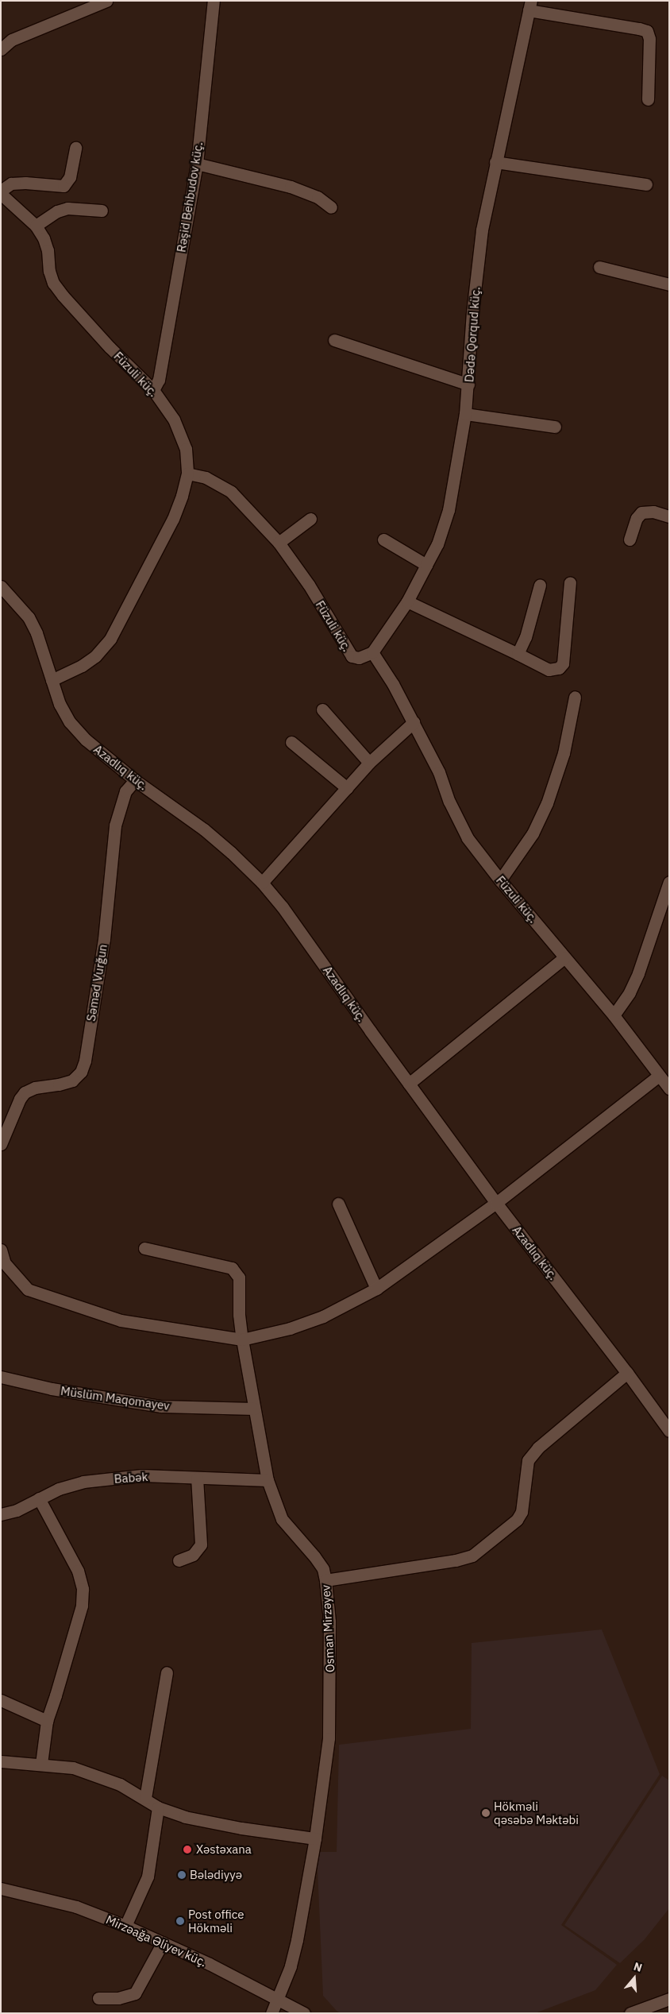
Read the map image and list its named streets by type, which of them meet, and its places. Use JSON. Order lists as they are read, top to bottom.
{
  "streets": {
    "street": [
      "Rəşid Behbudov küç.",
      "Dədə Qorqud küç.",
      "Füzuli küç.",
      "Azadlıq küç.",
      "Səməd Vurğun",
      "Müslüm Maqomayev",
      "Babək",
      "Osman Mirzəyev",
      "Mirzəağa Əliyev küç."
    ]
  },
  "crossings": [
    ["Rəşid Behbudov küç.", "Füzuli küç."],
    ["Dədə Qorqud küç.", "Füzuli küç."],
    ["Azadlıq küç.", "Səməd Vurğun"],
    ["Müslüm Maqomayev", "Osman Mirzəyev"],
    ["Babək", "Osman Mirzəyev"],
    ["Osman Mirzəyev", "Mirzəağa Əliyev küç."]
  ],
  "places": [
    "Hökməli qəsəbə Məktəbi",
    "Xəstəxana",
    "Bələdiyyə",
    "Post office Hökməli"
  ],
  "north": "top"
}
